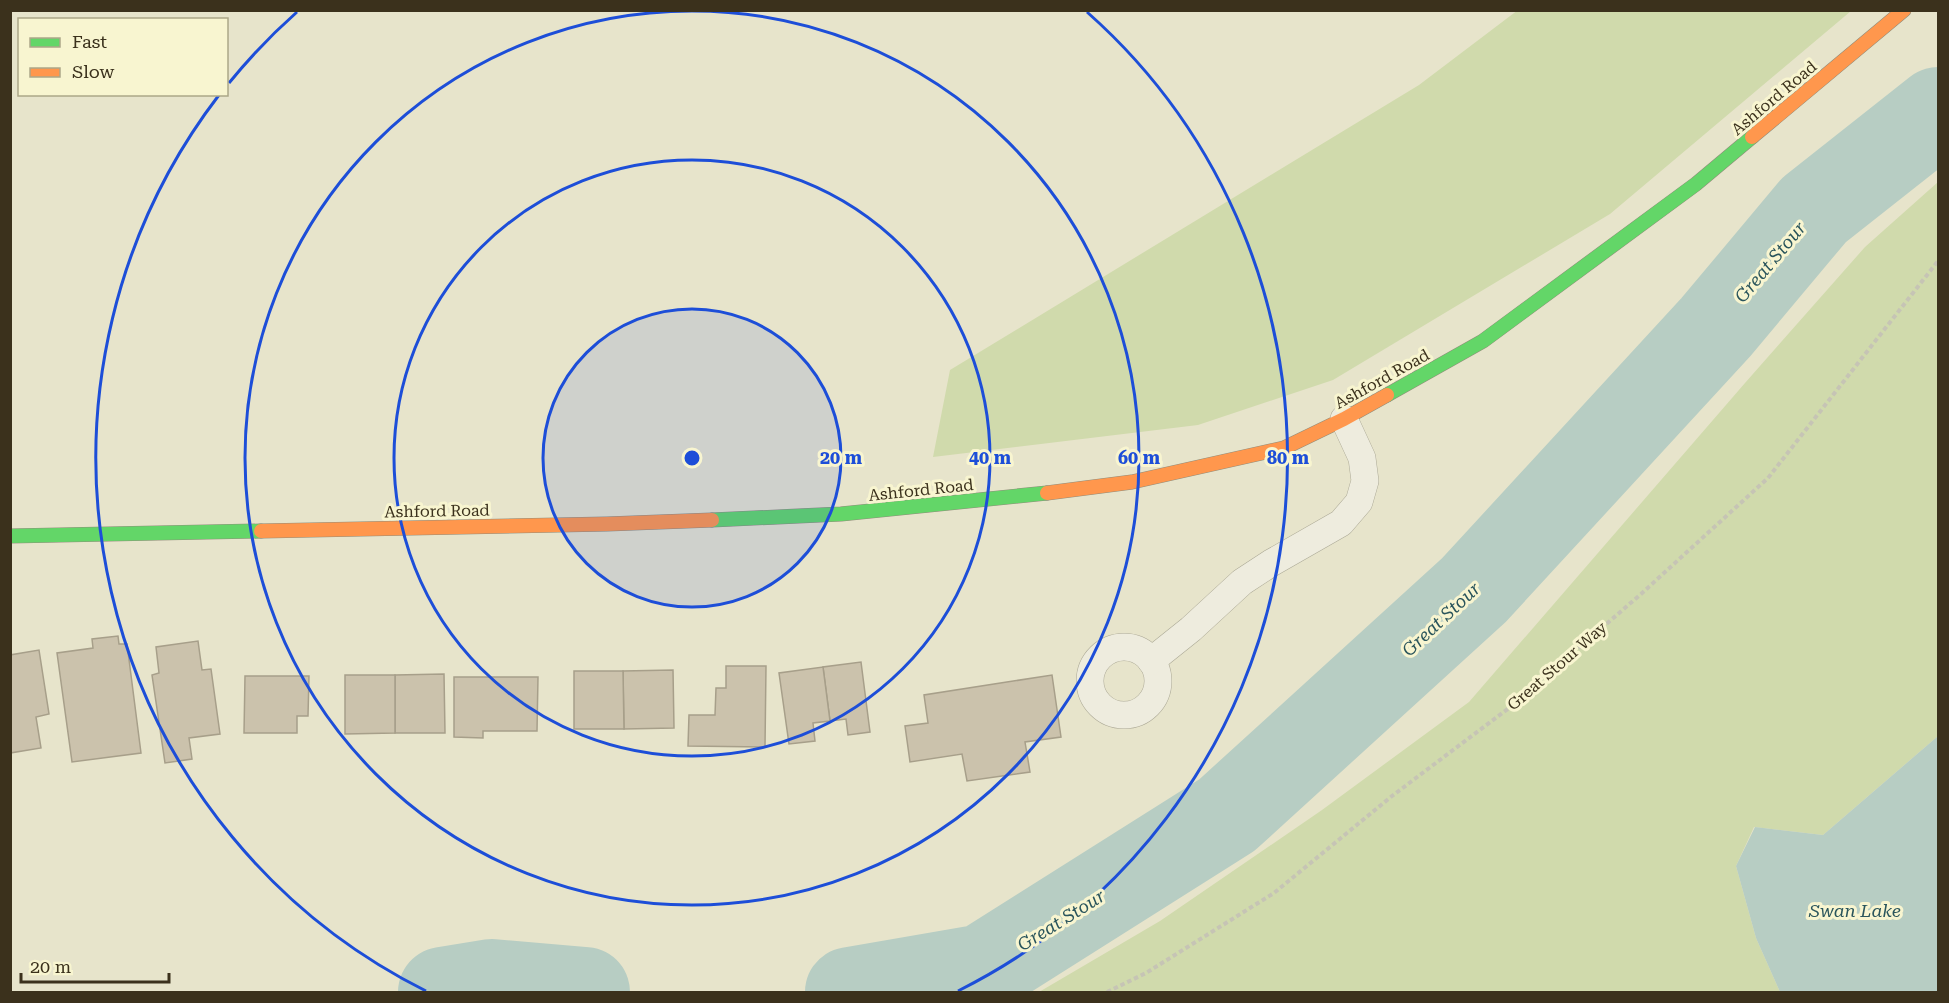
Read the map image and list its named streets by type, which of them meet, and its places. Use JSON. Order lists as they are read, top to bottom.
{
  "streets": {
    "highway": ["Ashford Road"],
    "path": ["Great Stour Way"]
  },
  "water": ["Great Stour", "Swan Lake"],
  "legend": ["Fast", "Slow"],
  "scale_bar": "20 m",
  "rings": [
    "20 m",
    "40 m",
    "60 m",
    "80 m"
  ]
}
